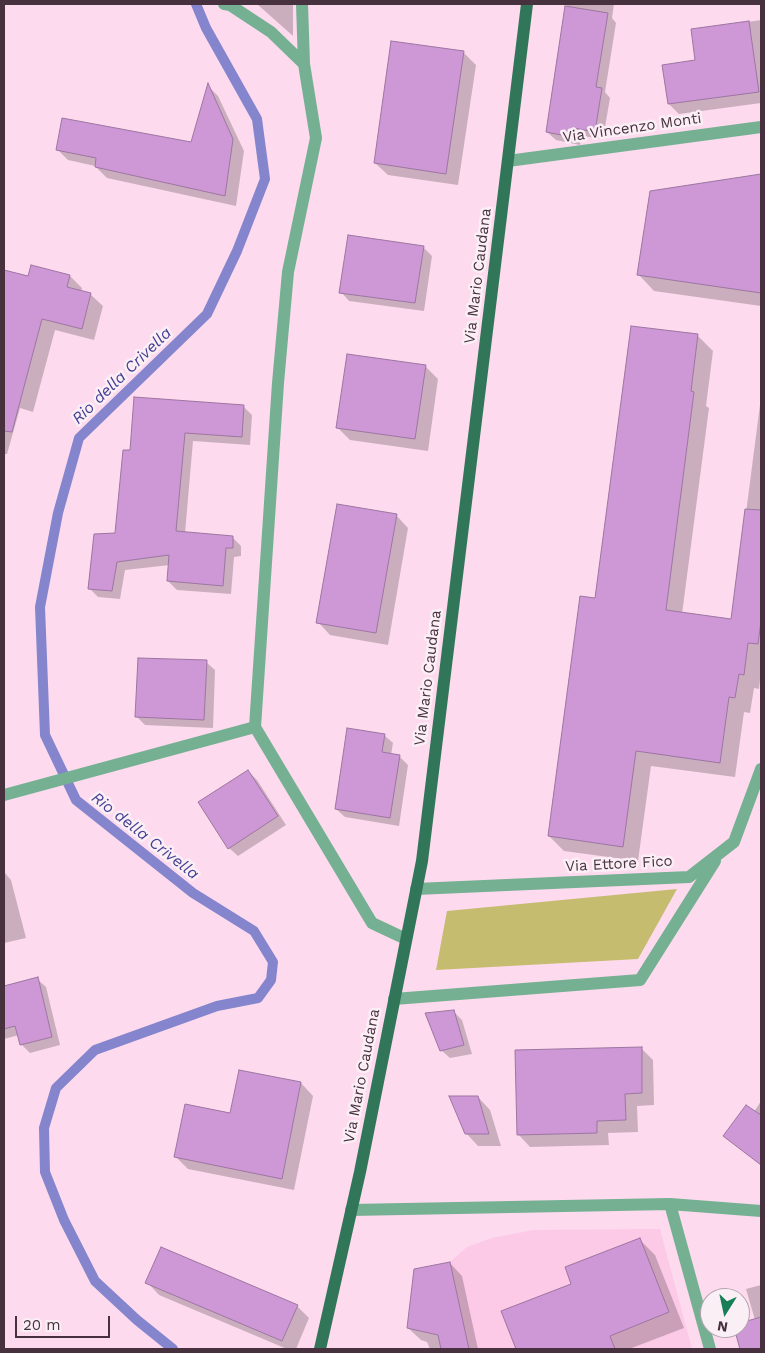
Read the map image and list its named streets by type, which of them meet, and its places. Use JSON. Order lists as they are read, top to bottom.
{
  "streets": {
    "main road": ["Via Mario Caudana"],
    "street": ["Via Vincenzo Monti", "Via Ettore Fico"]
  },
  "crossings": [
    ["Via Vincenzo Monti", "Via Mario Caudana"],
    ["Via Mario Caudana", "Via Ettore Fico"]
  ],
  "water": ["Rio della Crivella"],
  "scale_bar": "20 m",
  "north": "bottom"
}
